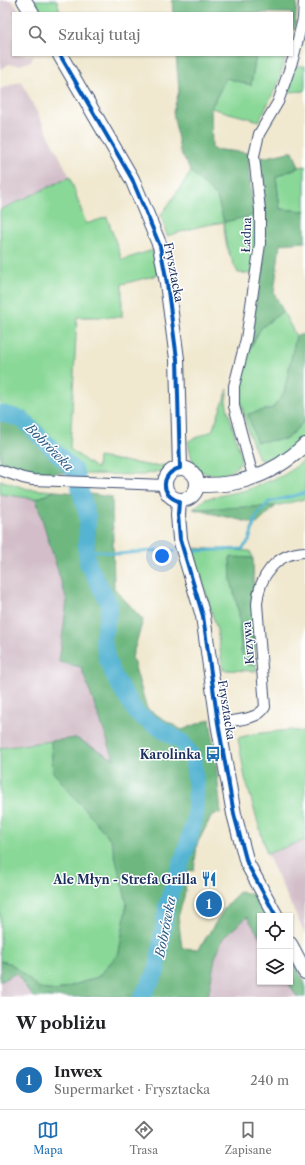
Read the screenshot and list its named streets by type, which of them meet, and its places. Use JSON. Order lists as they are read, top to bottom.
{
  "streets": {
    "street": ["Ładna", "Frysztacka", "Krzywa"]
  },
  "crossings": [
    ["Frysztacka", "Krzywa"]
  ],
  "water": ["Bobrówka"],
  "places": {
    "bus stop": ["Karolinka"],
    "restaurant": ["Ale Młyn - Strefa Grilla"]
  },
  "page": {
    "search": "Szukaj tutaj",
    "pins": "1",
    "heading": "W pobliżu",
    "list": [
      {
        "mark": "1",
        "name": "Inwex",
        "note": "Supermarket · Frysztacka",
        "value": "240 m"
      }
    ],
    "nav": ["Mapa", "Trasa", "Zapisane"]
  }
}
